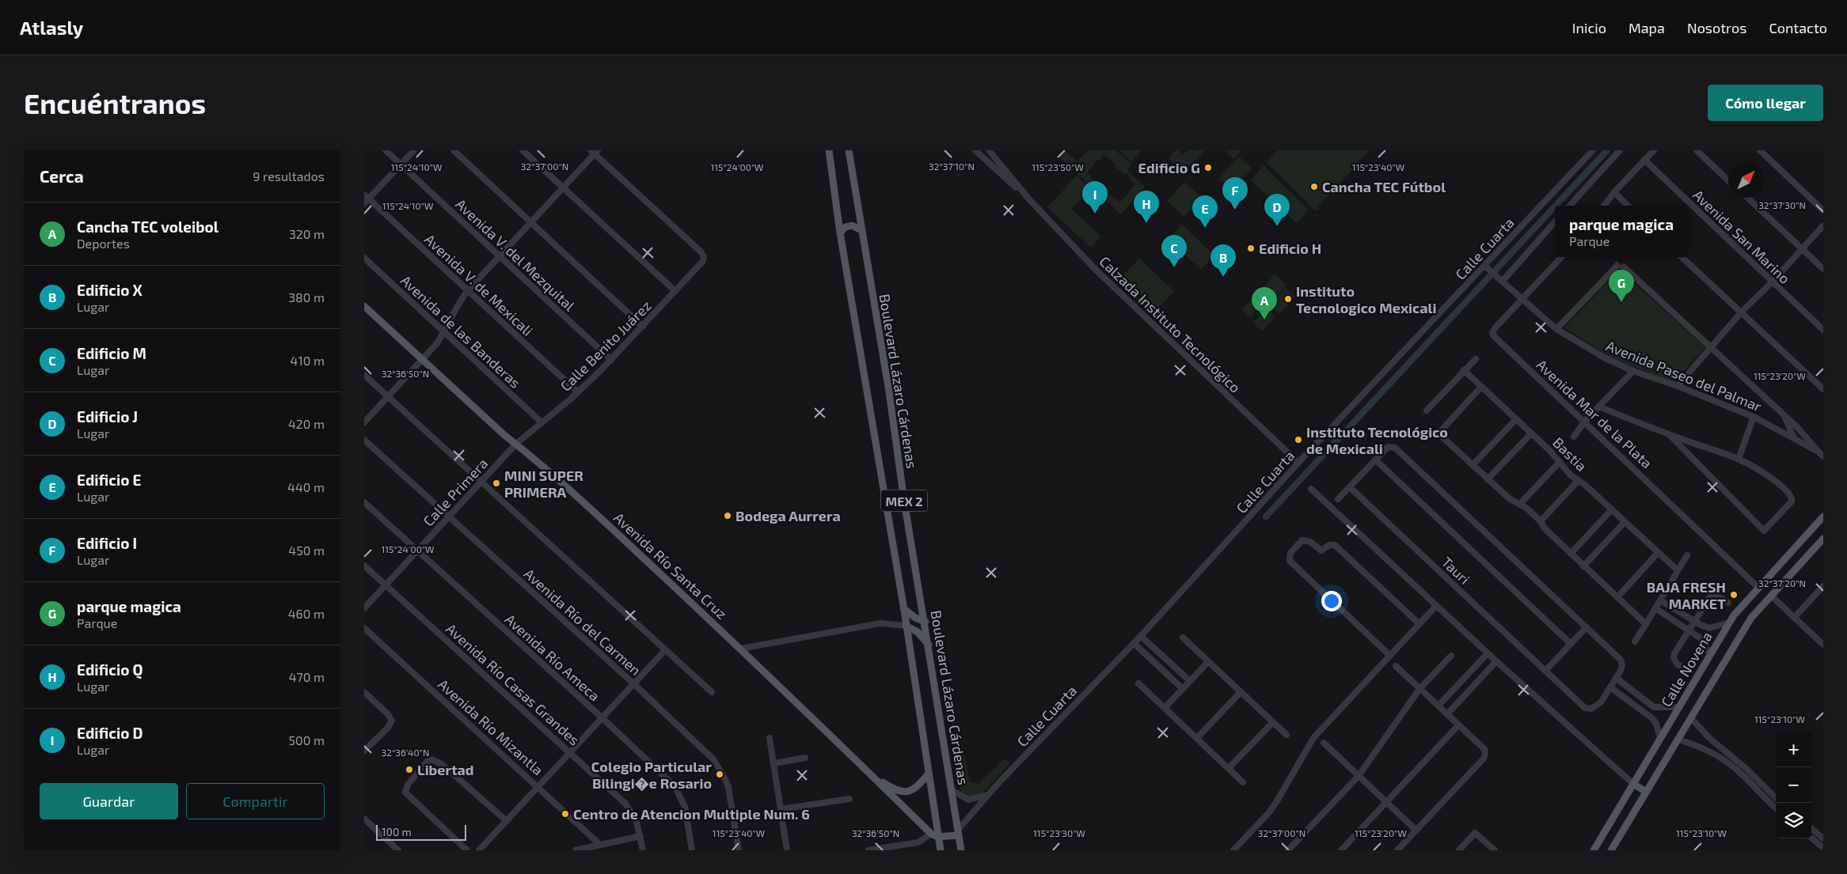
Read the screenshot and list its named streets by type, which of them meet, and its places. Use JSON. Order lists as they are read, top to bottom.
{
  "streets": {
    "main road": [
      "Boulevard Lázaro Cárdenas",
      "MEX 2",
      "Avenida Río Santa Cruz",
      "Calle Novena"
    ],
    "street": [
      "Avenida San Marino",
      "Calle Cuarta",
      "Avenida V. del Mezquital",
      "Avenida V. de Mexicali",
      "Calzada Instituto Tecnológico",
      "Avenida de las Banderas",
      "Calle Benito Juárez",
      "Avenida Paseo del Palmar",
      "Avenida Mar de la Plata",
      "Bastia",
      "Calle Primera",
      "Tauri",
      "Avenida Río del Carmen",
      "Avenida Río Ameca",
      "Avenida Río Casas Grandes",
      "Avenida Río Mizantla"
    ]
  },
  "crossings": [
    ["Calle Cuarta", "Calzada Instituto Tecnológico"],
    ["Calle Cuarta", "Avenida Paseo del Palmar"],
    ["Calle Cuarta", "Boulevard Lázaro Cárdenas"],
    ["Avenida V. del Mezquital", "Calle Benito Juárez"],
    ["Avenida V. de Mexicali", "Calle Benito Juárez"],
    ["Avenida de las Banderas", "Calle Benito Juárez"],
    ["Calle Benito Juárez", "Calle Primera"],
    ["Calle Benito Juárez", "Avenida Río Santa Cruz"],
    ["Avenida Paseo del Palmar", "Avenida Mar de la Plata"],
    ["Avenida Mar de la Plata", "Calle Novena"],
    ["Calle Primera", "Avenida Río Santa Cruz"],
    ["Calle Primera", "Avenida Río del Carmen"],
    ["Calle Primera", "Avenida Río Ameca"],
    ["Calle Primera", "Avenida Río Casas Grandes"],
    ["MEX 2", "Avenida Río Santa Cruz"]
  ],
  "places": [
    "Edificio G",
    "Cancha TEC Fútbol",
    "Edificio H",
    "Instituto Tecnologico Mexicali",
    "Instituto Tecnológico de Mexicali",
    "MINI SUPER PRIMERA",
    "Bodega Aurrera",
    "BAJA FRESH MARKET",
    "Libertad",
    "Colegio Particular Bilingi�e Rosario",
    "Centro de Atencion Multiple Num. 6"
  ],
  "scale_bar": "100 m",
  "north": "top right",
  "page": {
    "header": "Atlasly",
    "nav": [
      "Inicio",
      "Mapa",
      "Nosotros",
      "Contacto"
    ],
    "buttons": [
      "Cómo llegar",
      ["Guardar", "Compartir"]
    ],
    "title": "Encuéntranos",
    "heading": ["Cerca", "9 resultados"],
    "pins": [
      "F",
      "I",
      "H",
      "D",
      "E",
      "C",
      "B",
      "G",
      "A"
    ],
    "list": [
      {
        "mark": "A",
        "name": "Cancha TEC voleibol",
        "note": "Deportes",
        "value": "320 m"
      },
      {
        "mark": "B",
        "name": "Edificio X",
        "note": "Lugar",
        "value": "380 m"
      },
      {
        "mark": "C",
        "name": "Edificio M",
        "note": "Lugar",
        "value": "410 m"
      },
      {
        "mark": "D",
        "name": "Edificio J",
        "note": "Lugar",
        "value": "420 m"
      },
      {
        "mark": "E",
        "name": "Edificio E",
        "note": "Lugar",
        "value": "440 m"
      },
      {
        "mark": "F",
        "name": "Edificio I",
        "note": "Lugar",
        "value": "450 m"
      },
      {
        "mark": "G",
        "name": "parque magica",
        "note": "Parque",
        "value": "460 m"
      },
      {
        "mark": "H",
        "name": "Edificio Q",
        "note": "Lugar",
        "value": "470 m"
      },
      {
        "mark": "I",
        "name": "Edificio D",
        "note": "Lugar",
        "value": "500 m"
      }
    ],
    "popup": ["parque magica", "Parque"],
    "map_buttons": ["+", "−"],
    "scale": "100 m"
  },
  "coordinates": [
    "32°37'00\"N",
    "32°37'10\"N",
    "115°23'50\"W",
    "115°23'40\"W",
    "115°24'10\"W",
    "115°24'00\"W",
    "32°37'30\"N",
    "32°36'50\"N",
    "115°23'20\"W",
    "32°37'20\"N",
    "115°23'10\"W",
    "32°36'40\"N",
    "115°23'30\"W"
  ]
}
